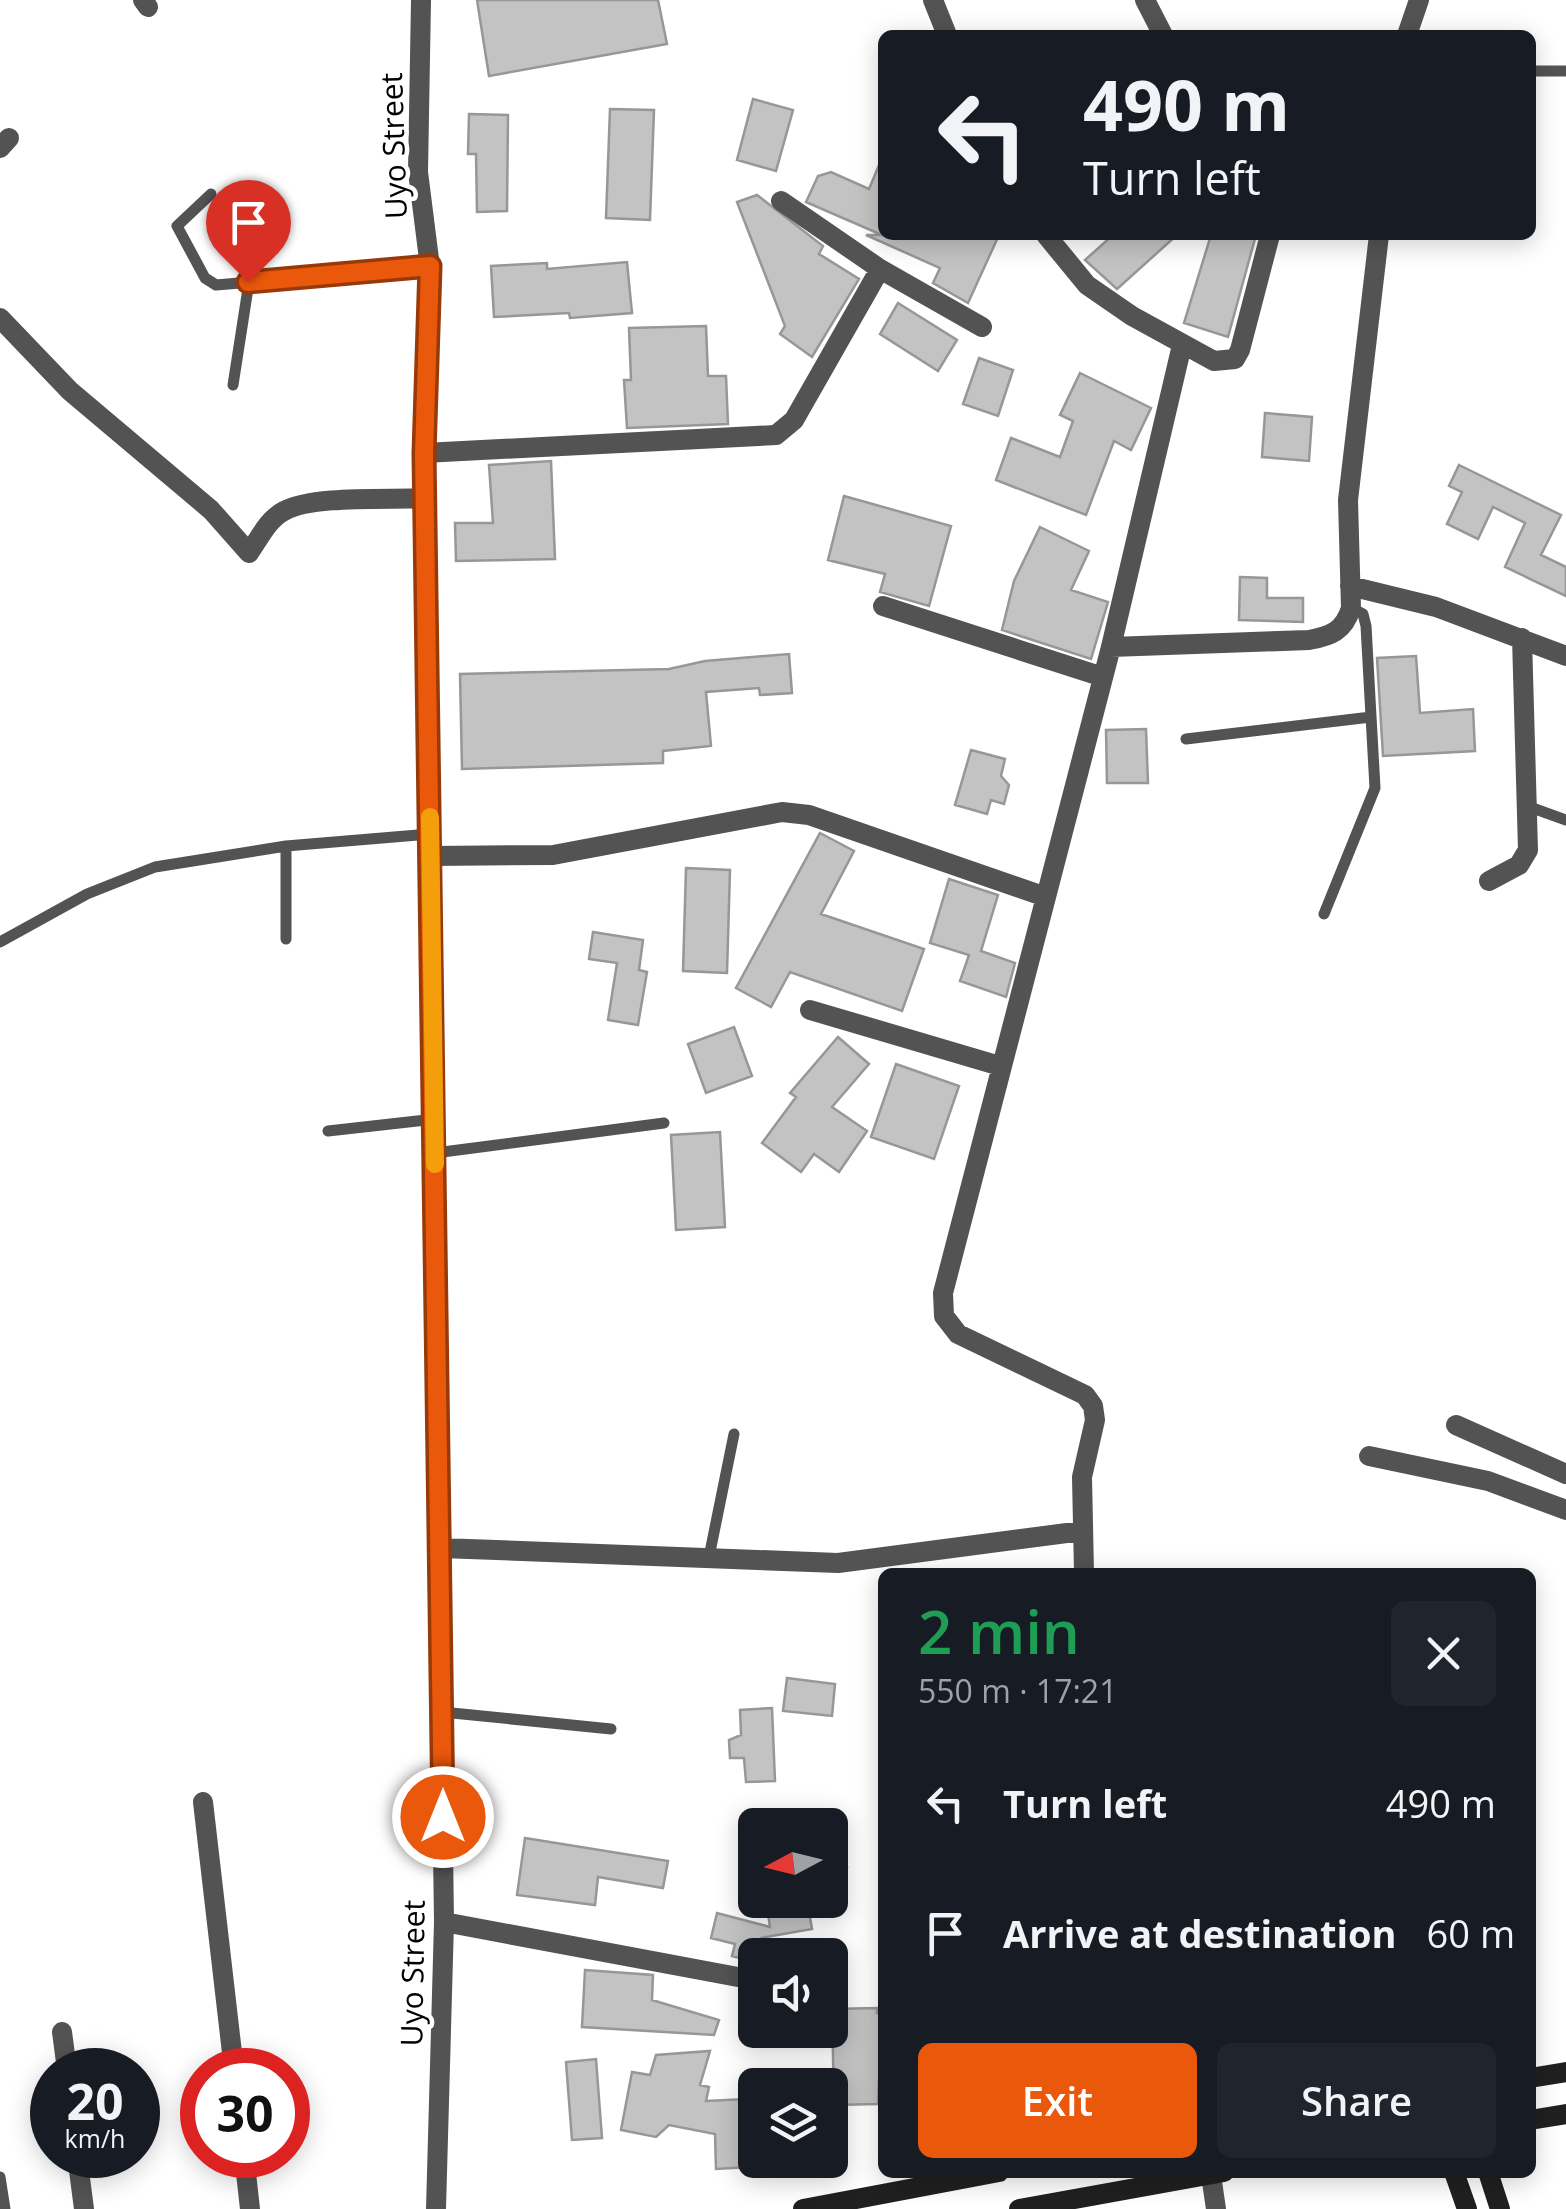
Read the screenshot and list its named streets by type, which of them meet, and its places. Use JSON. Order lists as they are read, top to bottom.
{
  "streets": {
    "street": ["Uyo Street"]
  },
  "north": "left",
  "page": {
    "turn": ["490 m", "Turn left"],
    "heading": ["2 min", "550 m · 17:21"],
    "list": [
      {
        "name": "Turn left",
        "value": "490 m"
      },
      {
        "name": "Arrive at destination",
        "value": "60 m"
      }
    ],
    "buttons": ["Exit", "Share"],
    "speed": "20 km/h",
    "limit": "30"
  }
}
